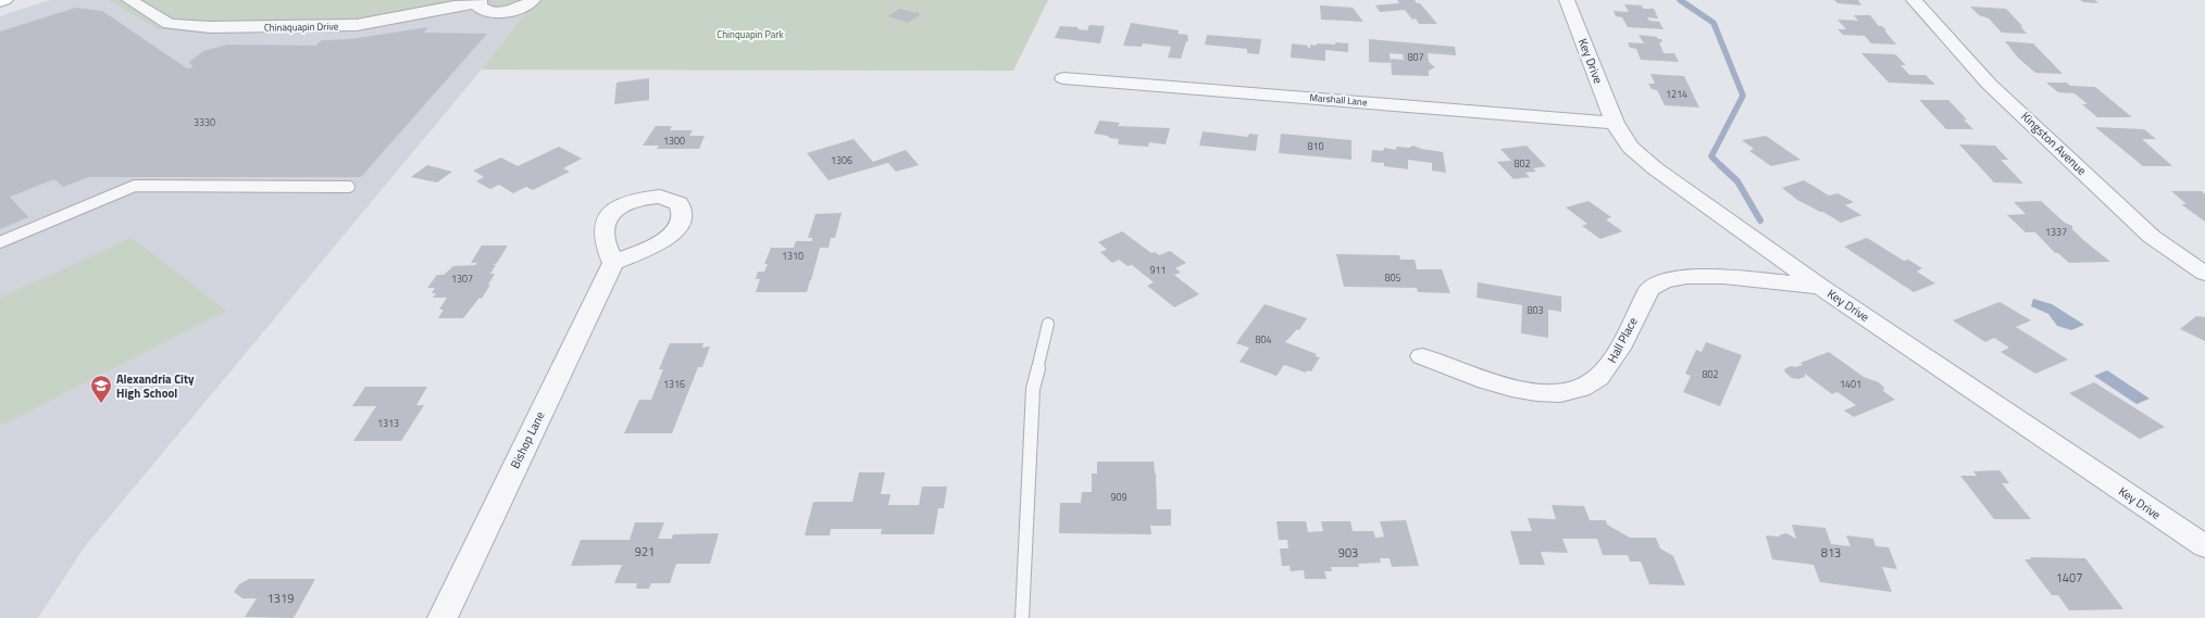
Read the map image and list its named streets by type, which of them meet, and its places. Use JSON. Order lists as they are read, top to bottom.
{
  "streets": {
    "street": [
      "Chinaquapin Drive",
      "Key Drive",
      "Marshall Lane",
      "Kingston Avenue",
      "Hall Place",
      "Bishop Lane"
    ]
  },
  "crossings": [
    ["Key Drive", "Marshall Lane"],
    ["Key Drive", "Hall Place"]
  ],
  "parks": ["Chinquapin Park"],
  "places": {
    "school or university": ["Alexandria City High School"]
  },
  "house_numbers": [
    "807",
    "1214",
    "3330",
    "1300",
    "810",
    "1306",
    "802",
    "1337",
    "1310",
    "911",
    "805",
    "1307",
    "803",
    "804",
    "802",
    "1316",
    "1401",
    "1313",
    "909",
    "921",
    "903",
    "813",
    "1407",
    "1319"
  ]
}
